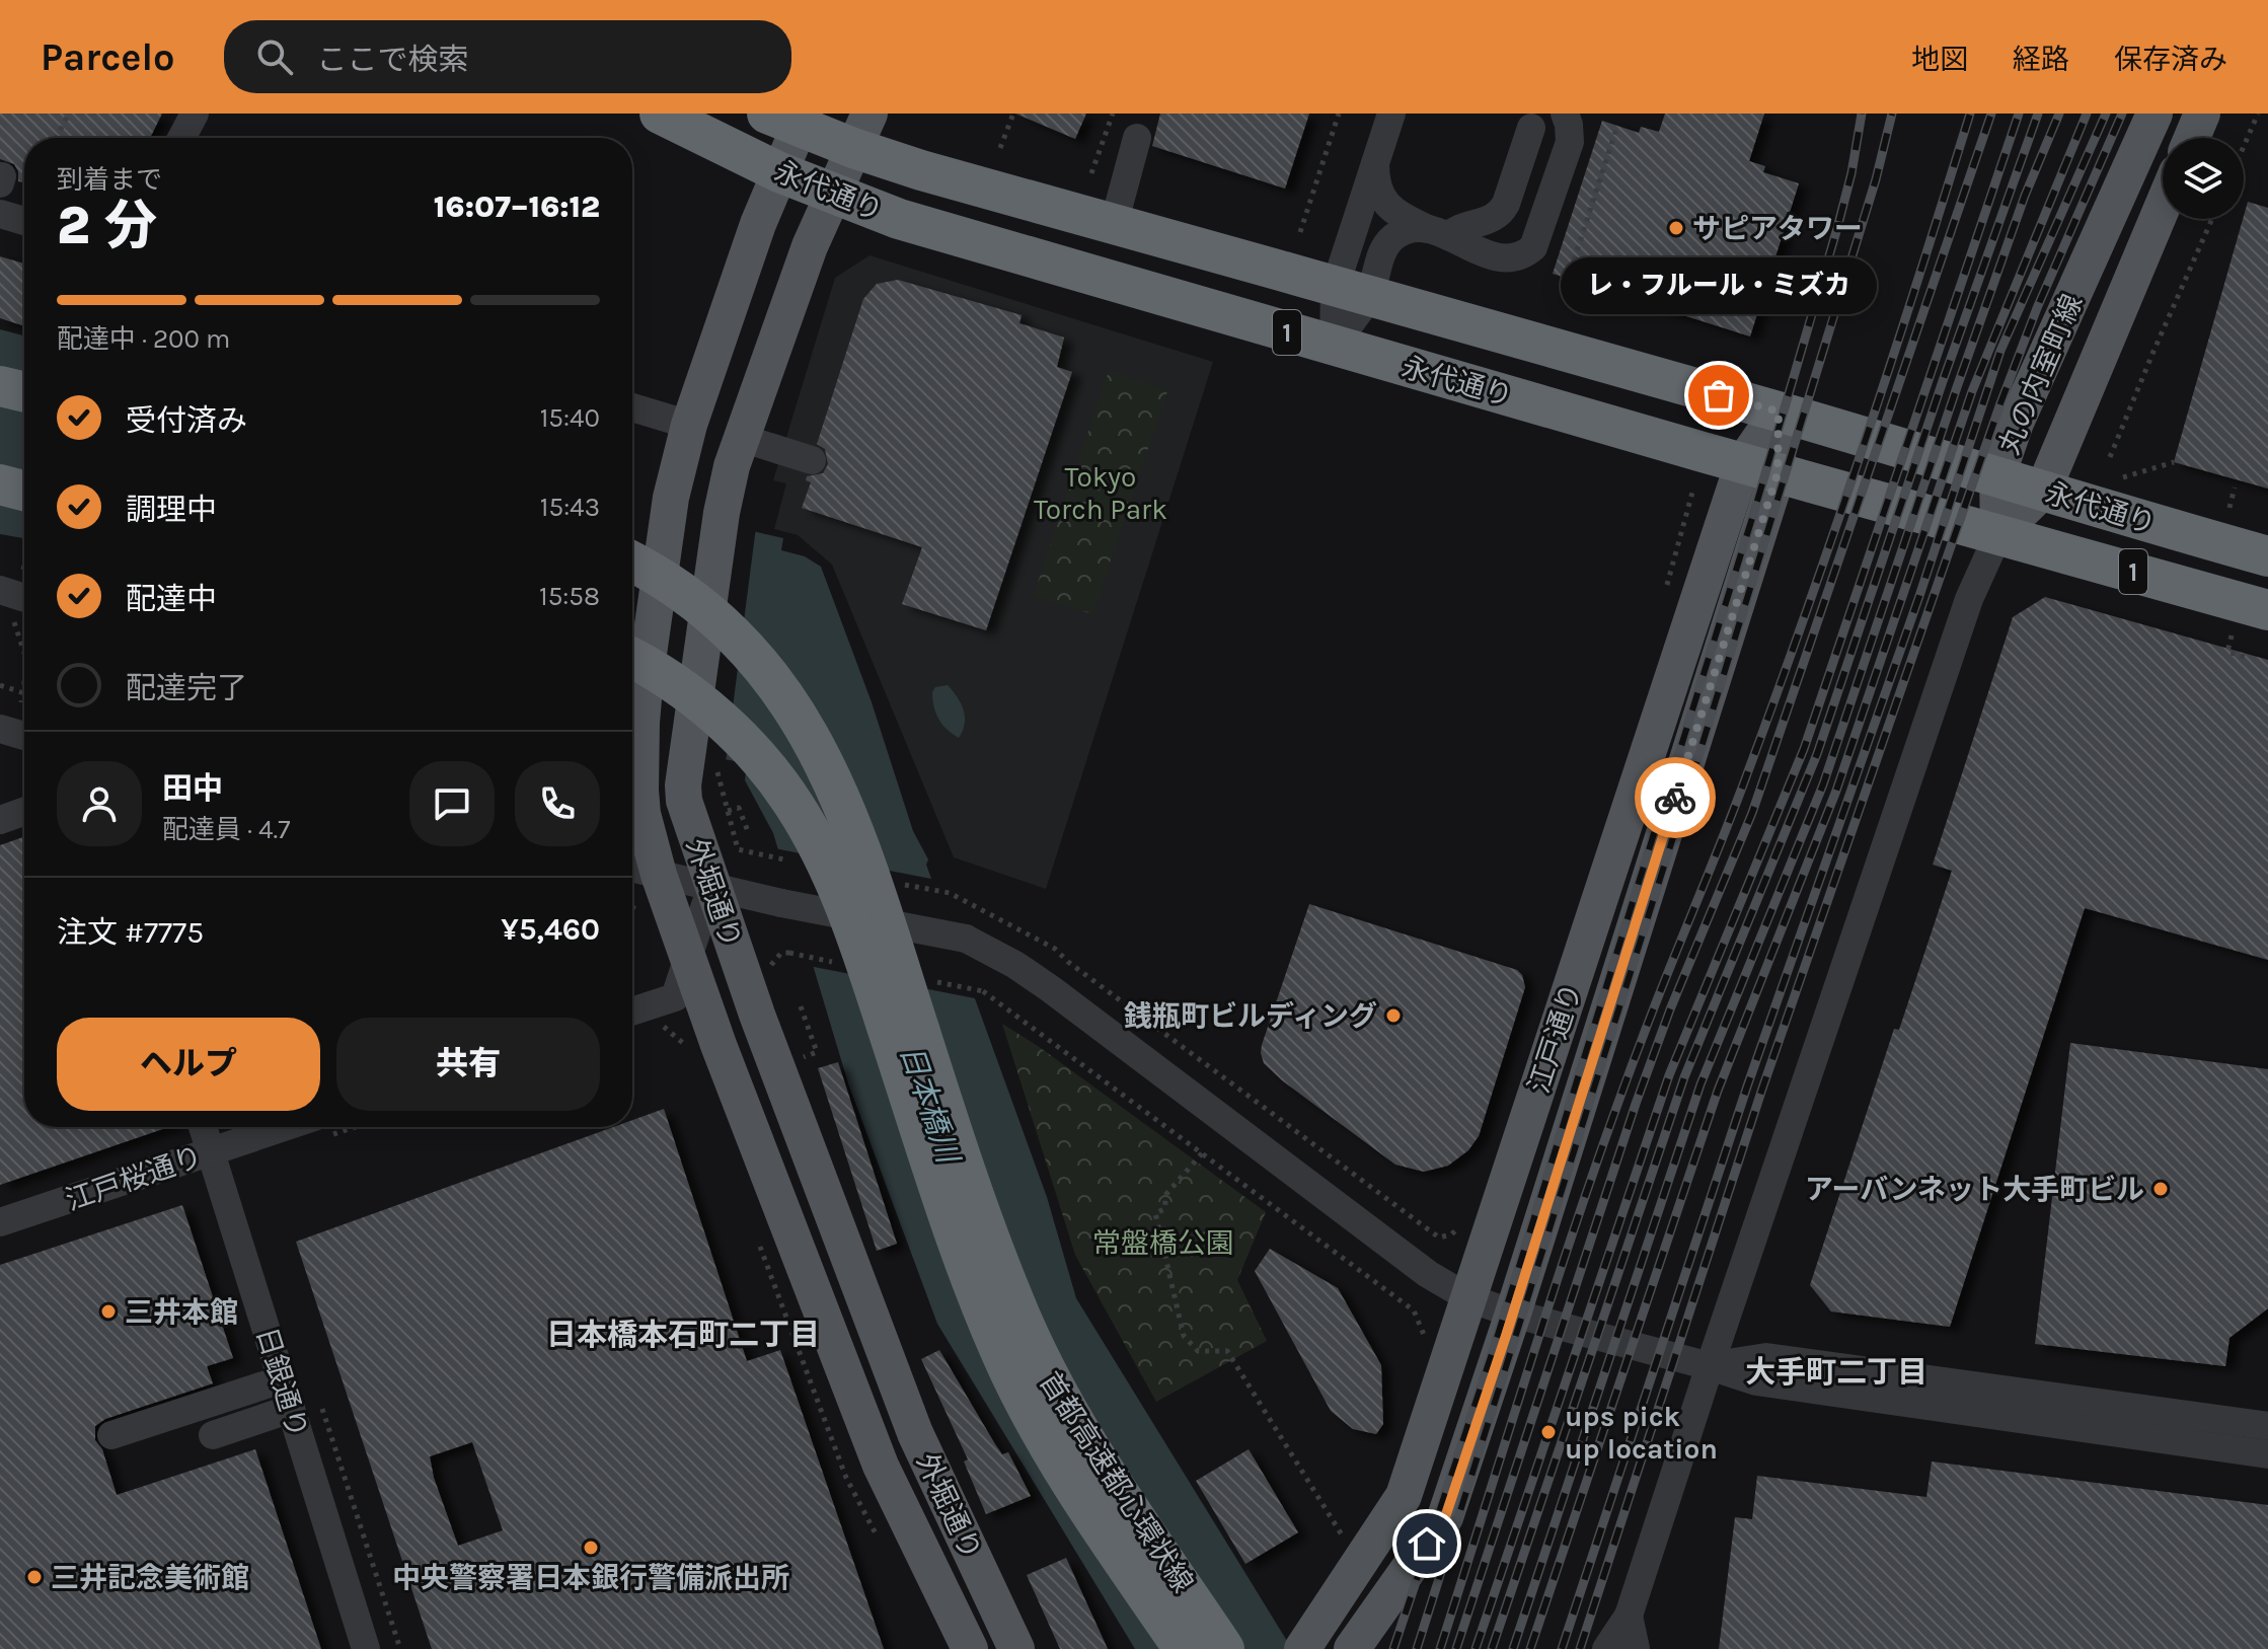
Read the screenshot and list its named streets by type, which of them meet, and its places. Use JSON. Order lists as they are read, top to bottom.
{
  "streets": {
    "highway": ["永代通り", "1", "首都高速都心環状線"],
    "main road": ["丸の内室町線", "外堀通り", "江戸通り"],
    "street": ["江戸桜通り", "日銀通り"]
  },
  "crossings": [
    ["永代通り", "丸の内室町線"],
    ["永代通り", "外堀通り"],
    ["永代通り", "江戸通り"],
    ["江戸桜通り", "日銀通り"]
  ],
  "districts": ["日本橋本石町二丁目", "大手町二丁目"],
  "water": ["日本橋川"],
  "parks": ["Tokyo Torch Park", "常盤橋公園"],
  "places": [
    "サピアタワー",
    "レ・フルール・ミズカ",
    "銭瓶町ビルディング",
    "アーバンネット大手町ビル",
    "三井本館",
    "ups pick up location",
    "中央警察署日本銀行警備派出所",
    "三井記念美術館"
  ],
  "page": {
    "header": "Parcelo",
    "search": "ここで検索",
    "nav": ["地図", "経路", "保存済み"],
    "heading": ["2 分", "到着まで", "16:07–16:12"],
    "panel": [
      "田中",
      "配達員 · 4.7",
      "注文 #7775",
      "¥5,460"
    ],
    "bubble": "レ・フルール・ミズカ",
    "bar": "配達中 · 200 m",
    "list": [
      ["受付済み", "15:40"],
      ["調理中", "15:43"],
      ["配達中", "15:58"],
      "配達完了"
    ],
    "buttons": ["ヘルプ", "共有"]
  }
}
